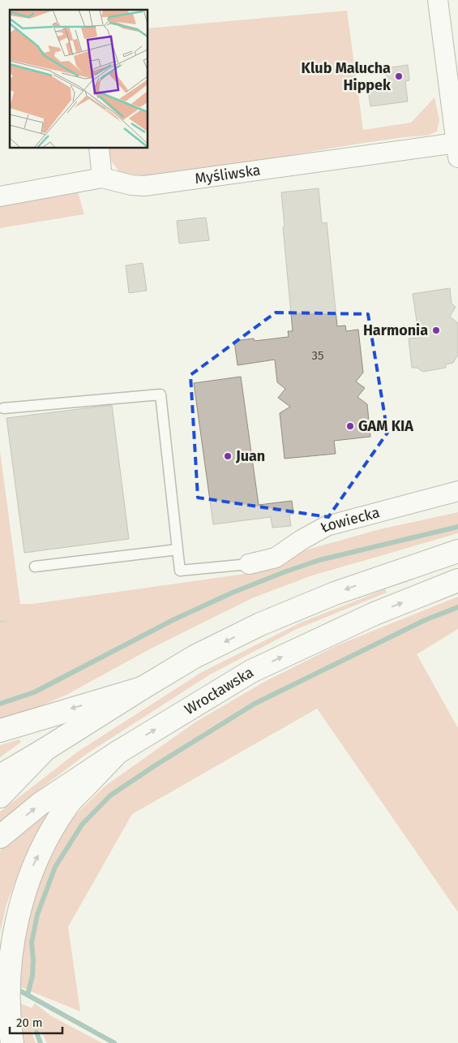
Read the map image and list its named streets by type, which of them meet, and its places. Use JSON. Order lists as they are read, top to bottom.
{
  "streets": {
    "main road": ["Wrocławska"],
    "street": ["Myśliwska", "Łowiecka"]
  },
  "places": [
    "Klub Malucha Hippek",
    "Harmonia",
    "GAM KIA",
    "Juan"
  ],
  "house_numbers": ["35"],
  "scale_bar": "20 m"
}
